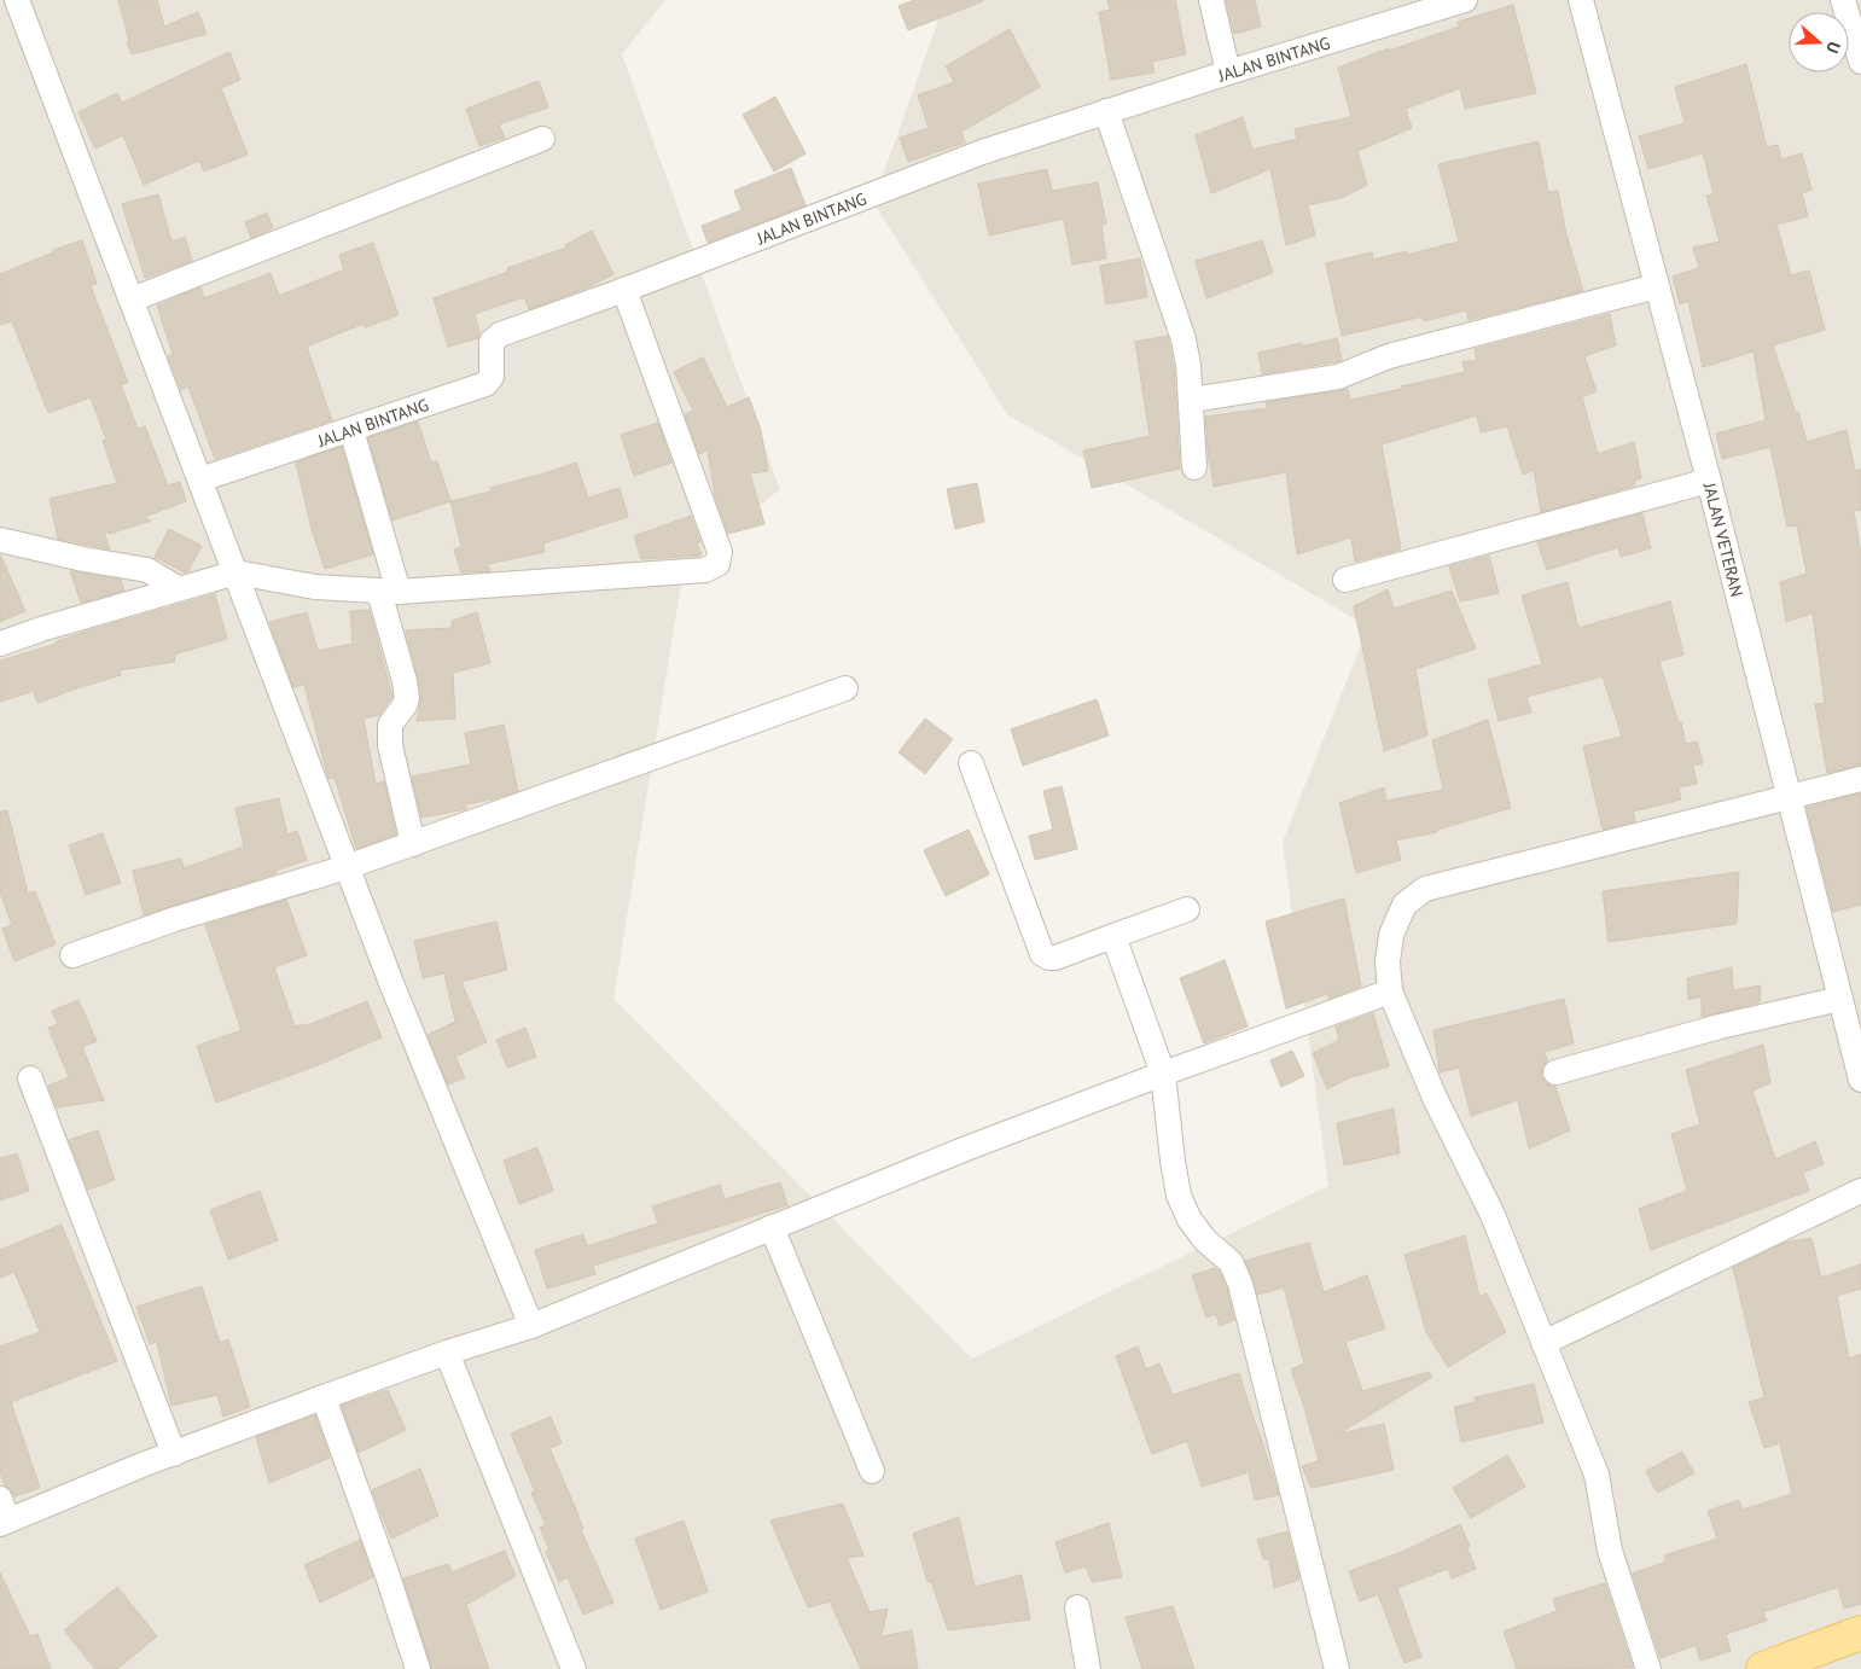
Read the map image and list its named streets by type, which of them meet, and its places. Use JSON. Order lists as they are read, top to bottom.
{
  "streets": {
    "street": ["JALAN BINTANG", "JALAN VETERAN"]
  },
  "north": "right"
}
